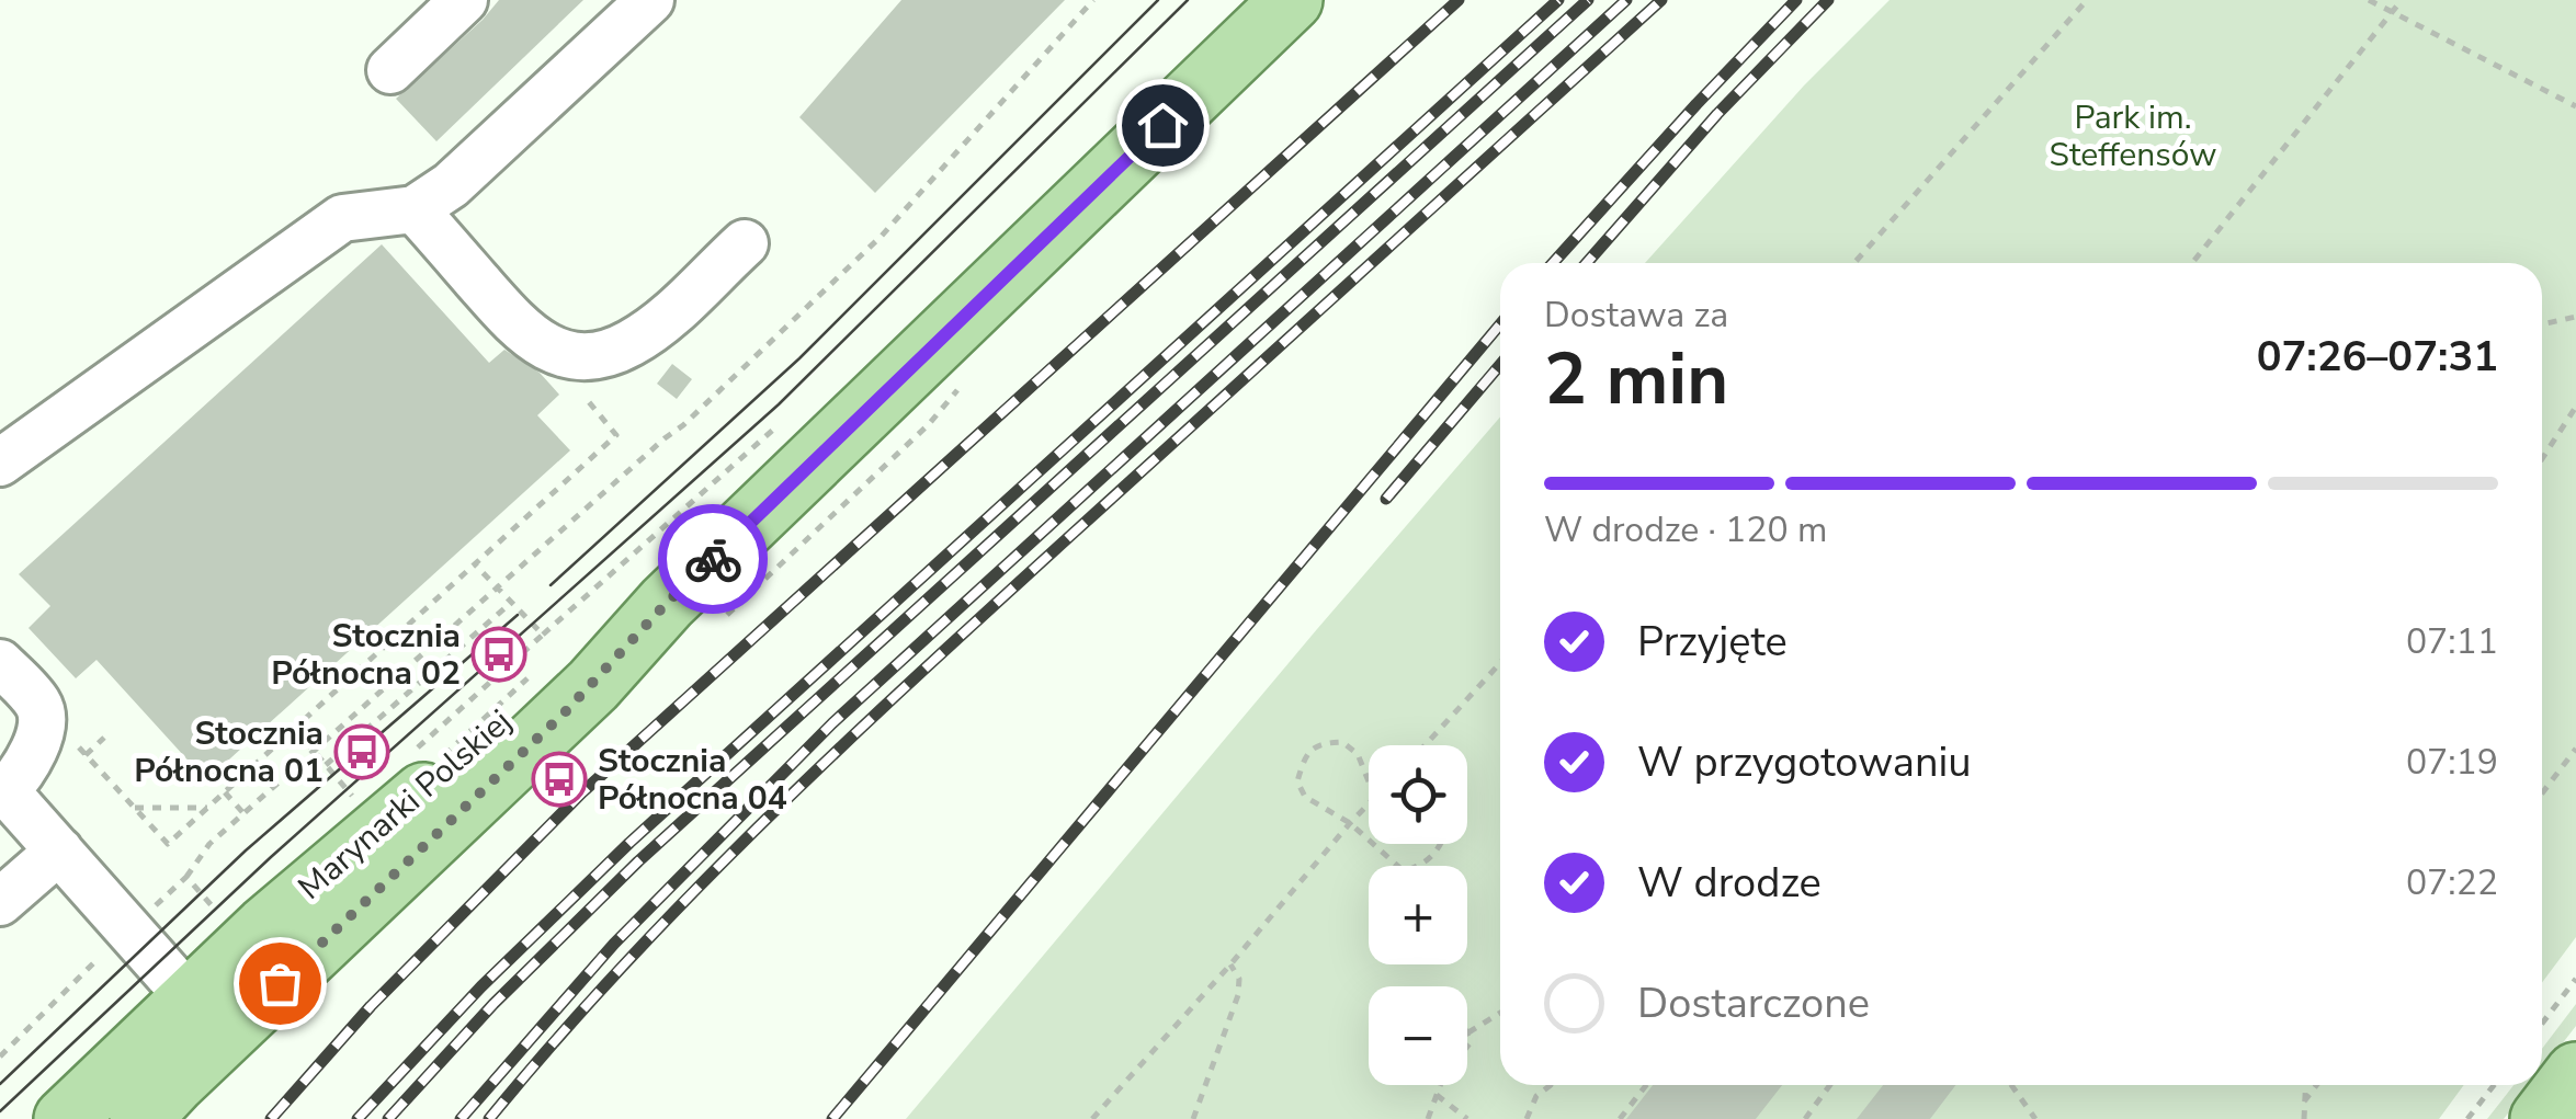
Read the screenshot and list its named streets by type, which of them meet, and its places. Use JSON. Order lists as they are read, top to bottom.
{
  "streets": {
    "main road": ["Marynarki Polskiej"]
  },
  "parks": ["Park im. Steffensów"],
  "places": {
    "bus stop": ["Stocznia Północna 02", "Stocznia Północna 01", "Stocznia Północna 04"]
  },
  "page": {
    "heading": ["2 min", "Dostawa za", "07:26–07:31"],
    "bar": "W drodze · 120 m",
    "list": [
      ["Przyjęte", "07:11"],
      ["W przygotowaniu", "07:19"],
      ["W drodze", "07:22"],
      "Dostarczone"
    ],
    "map_buttons": ["+", "−"]
  }
}
